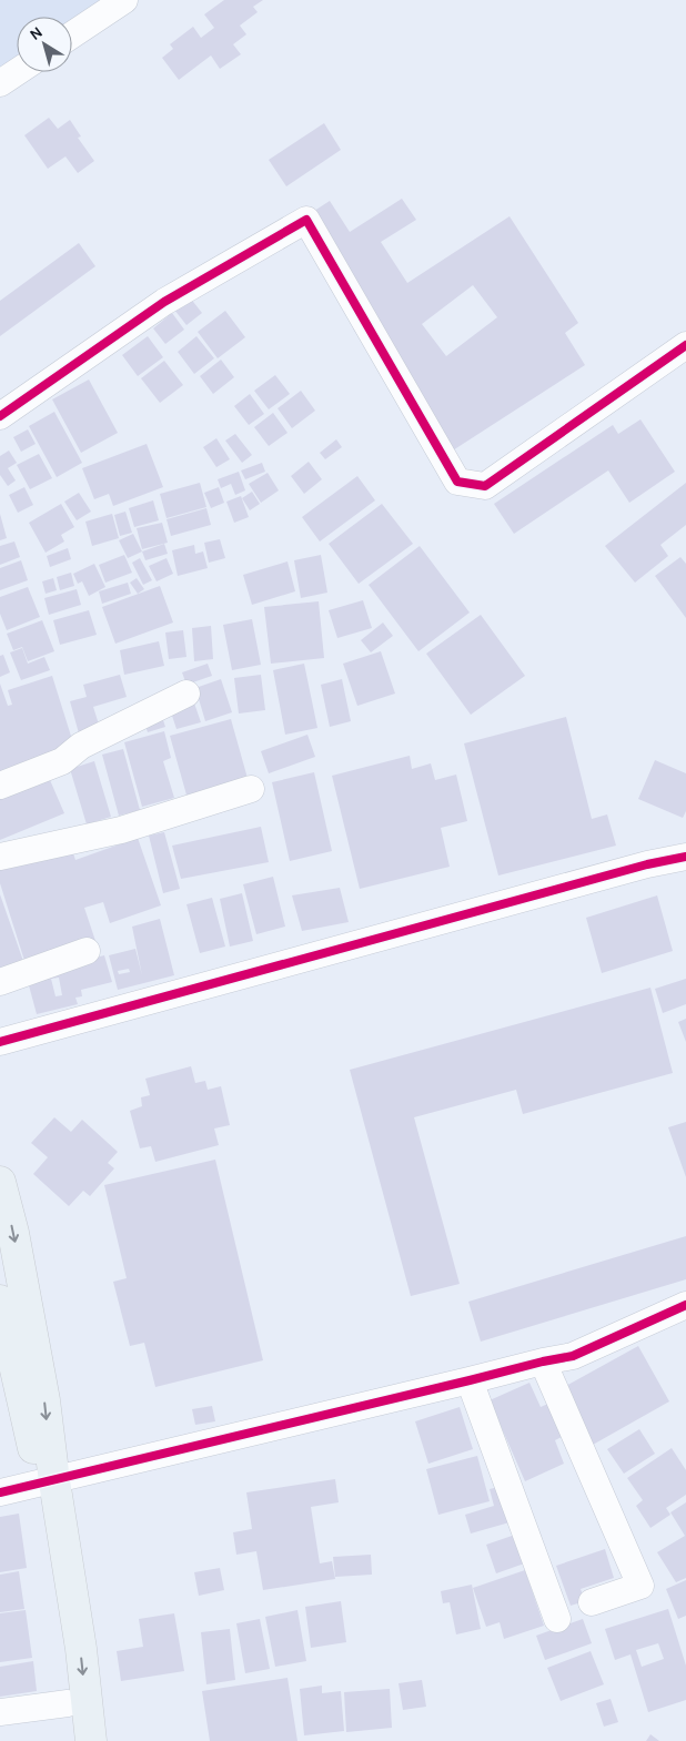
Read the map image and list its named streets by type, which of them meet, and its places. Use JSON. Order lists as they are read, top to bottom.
{
  "north": "top left"
}
